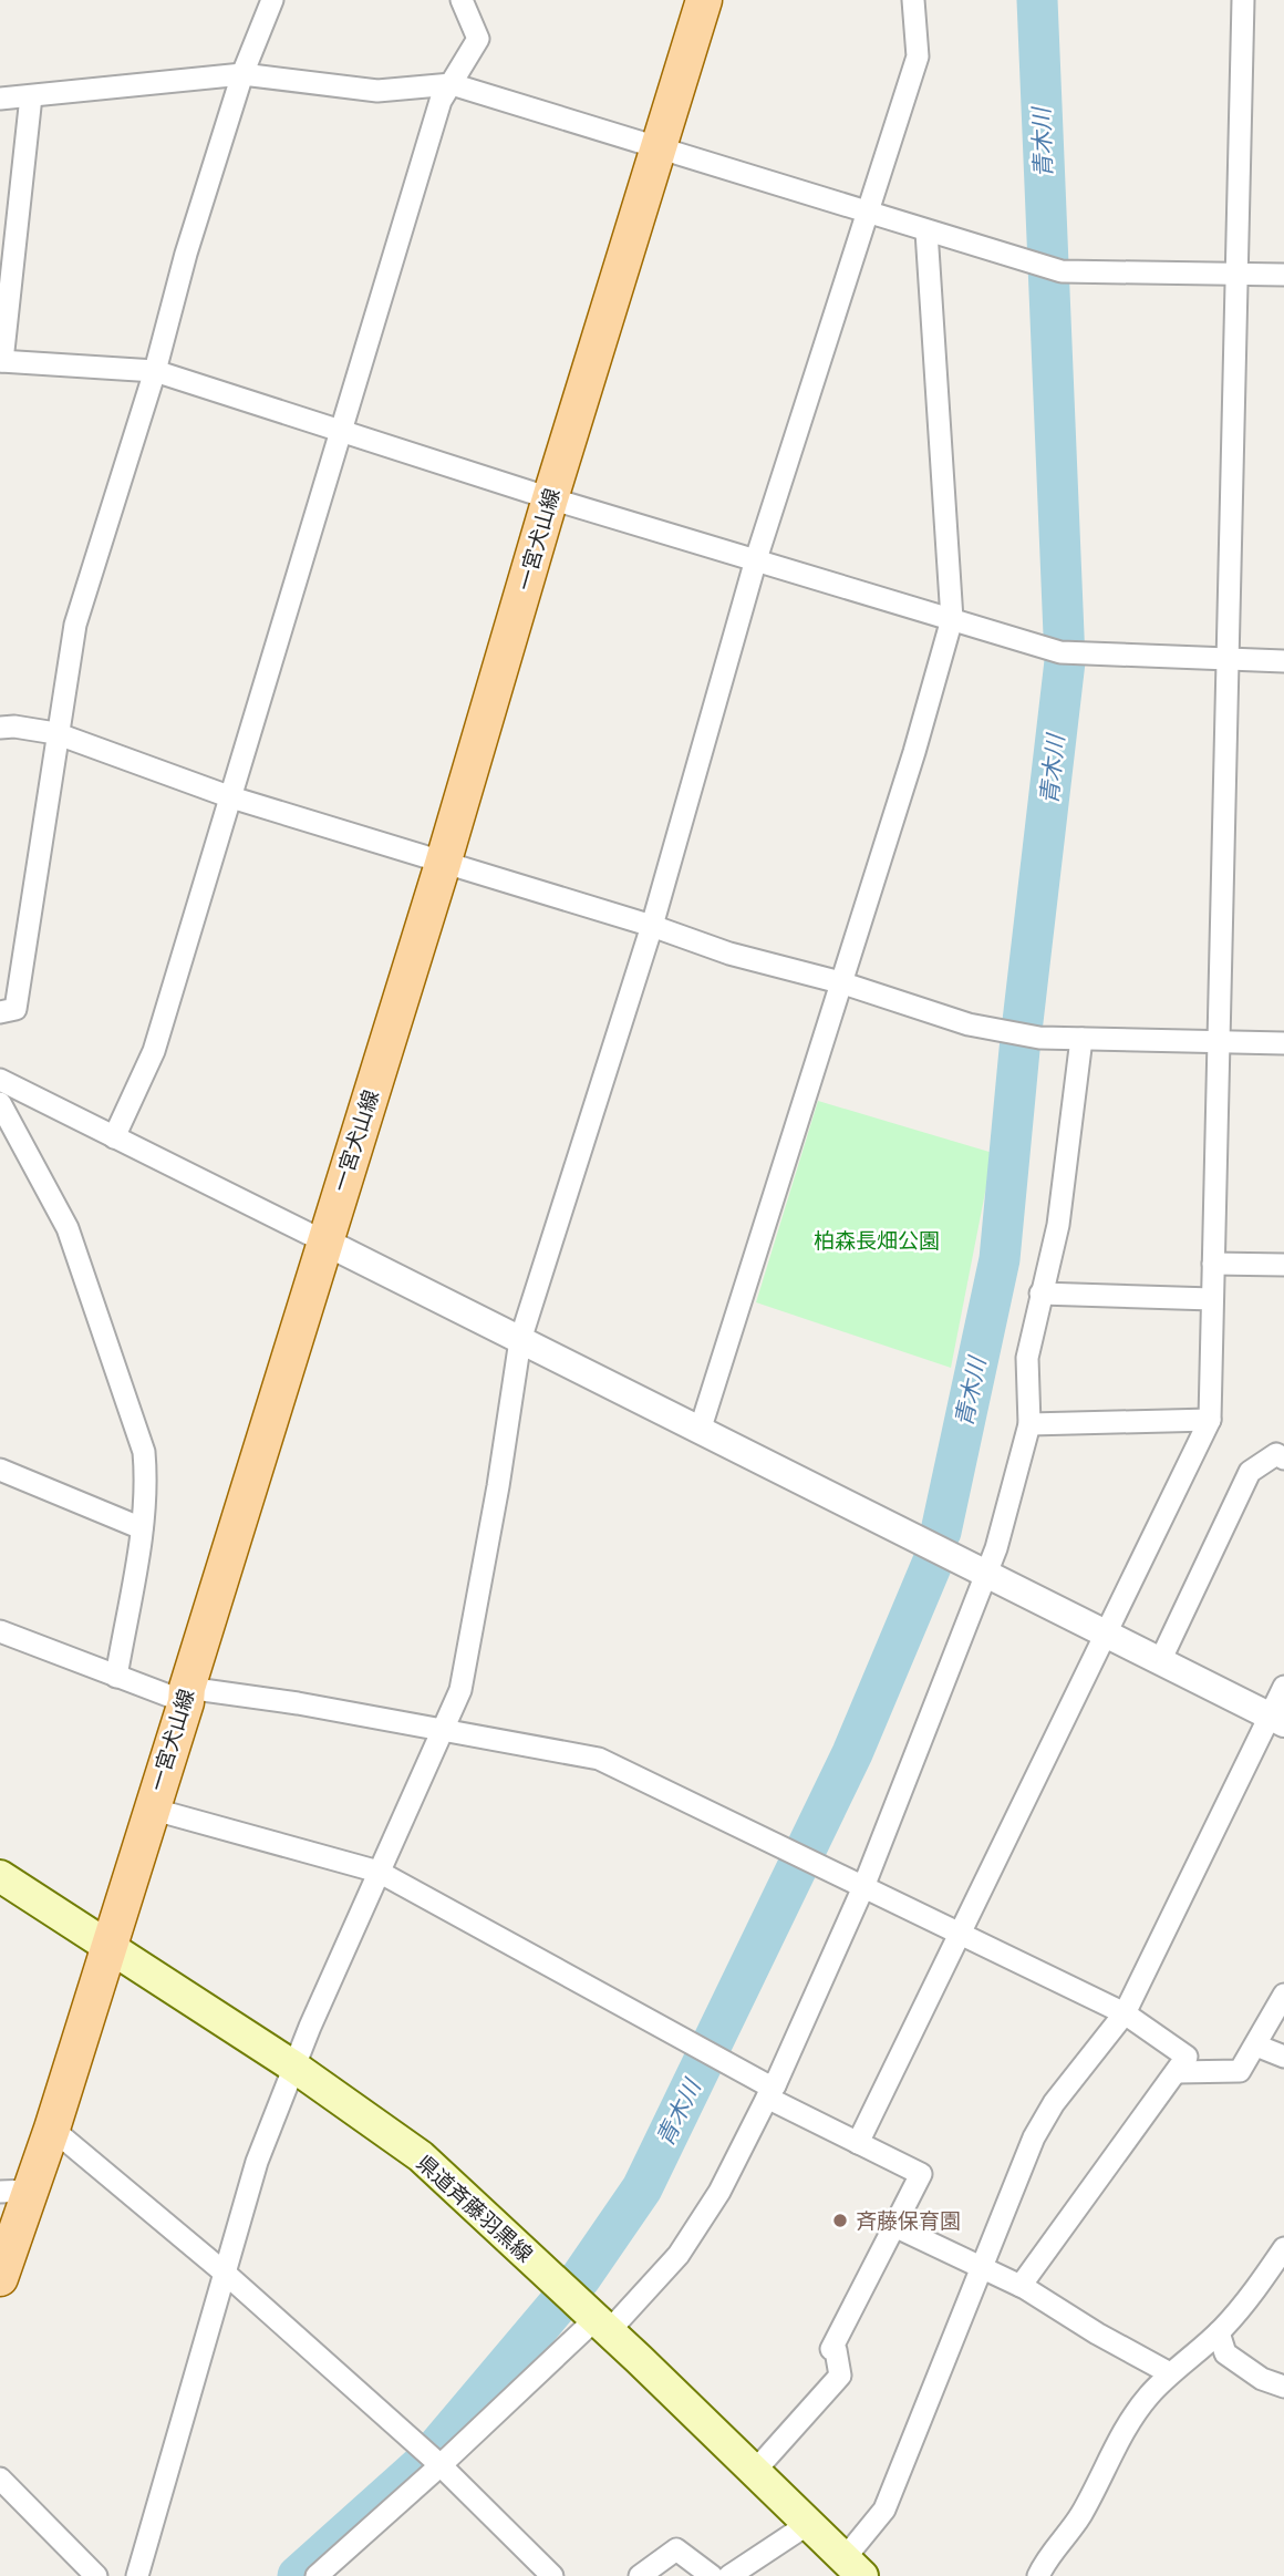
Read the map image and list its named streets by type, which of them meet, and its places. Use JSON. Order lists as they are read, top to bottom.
{
  "streets": {
    "main road": ["一宮犬山線", "県道斉藤羽黒線"]
  },
  "crossings": [
    ["一宮犬山線", "県道斉藤羽黒線"]
  ],
  "water": ["青木川"],
  "parks": ["柏森長畑公園"],
  "places": ["斉藤保育園"]
}
